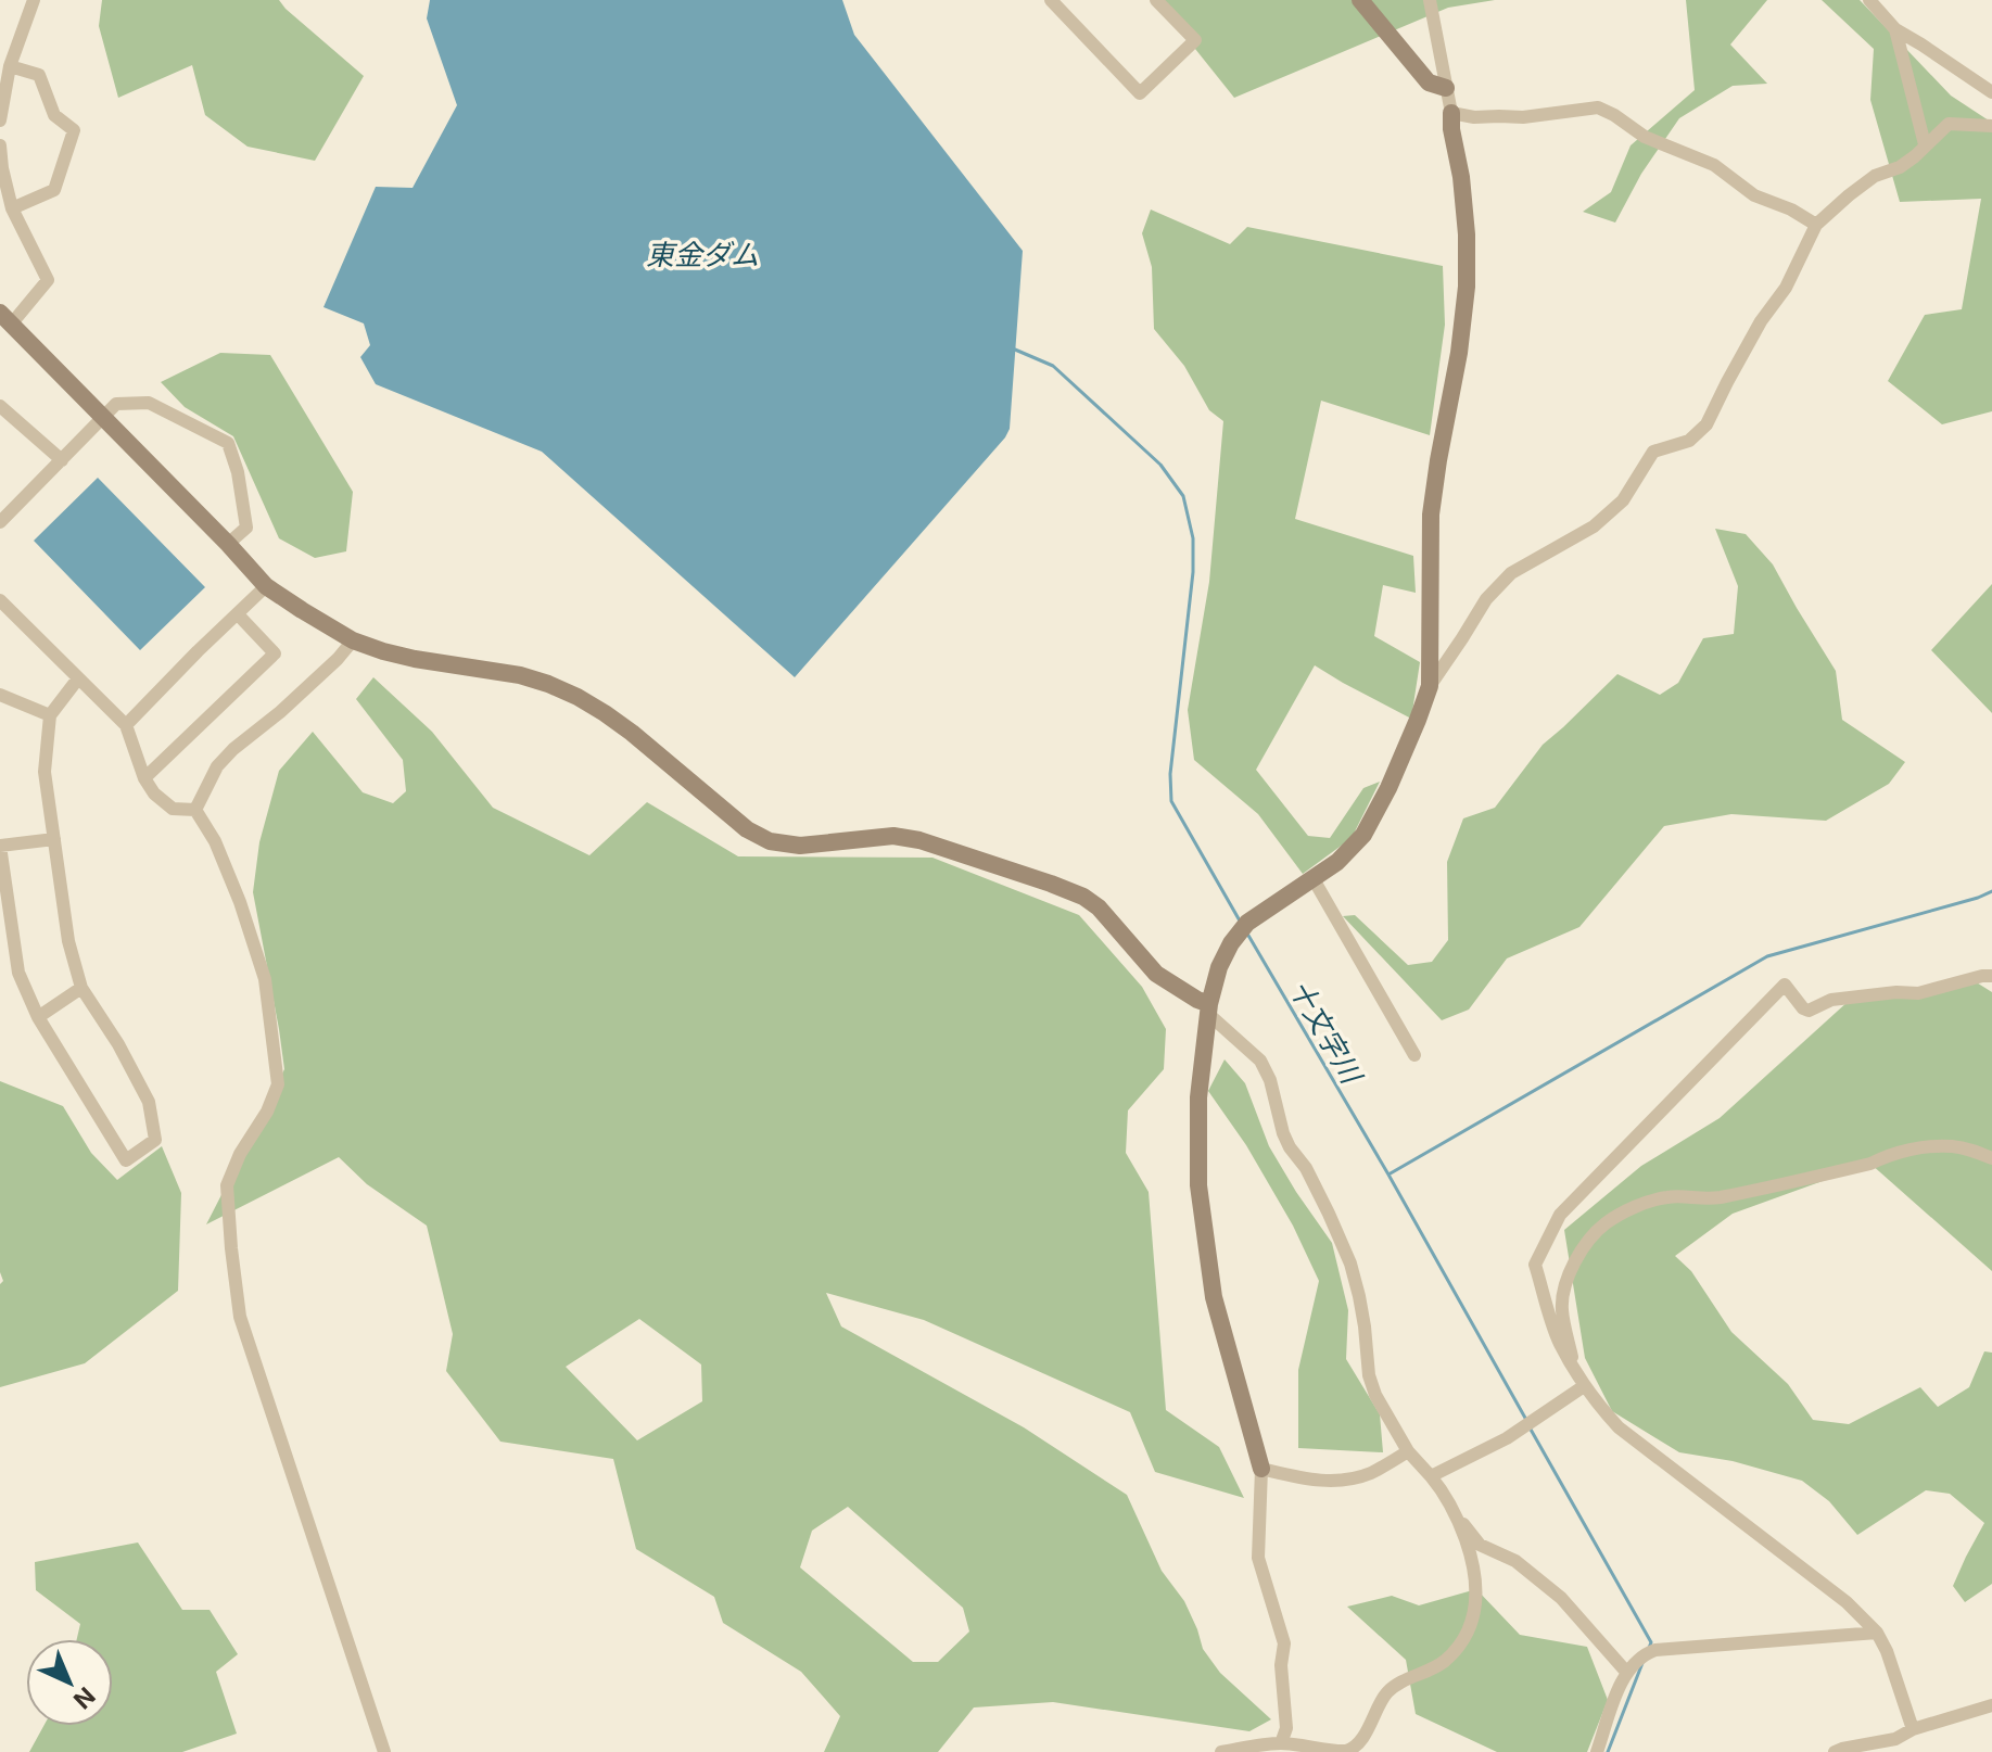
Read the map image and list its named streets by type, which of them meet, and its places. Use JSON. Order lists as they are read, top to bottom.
{
  "water": ["東金ダム", "十文字川"],
  "north": "bottom right"
}
